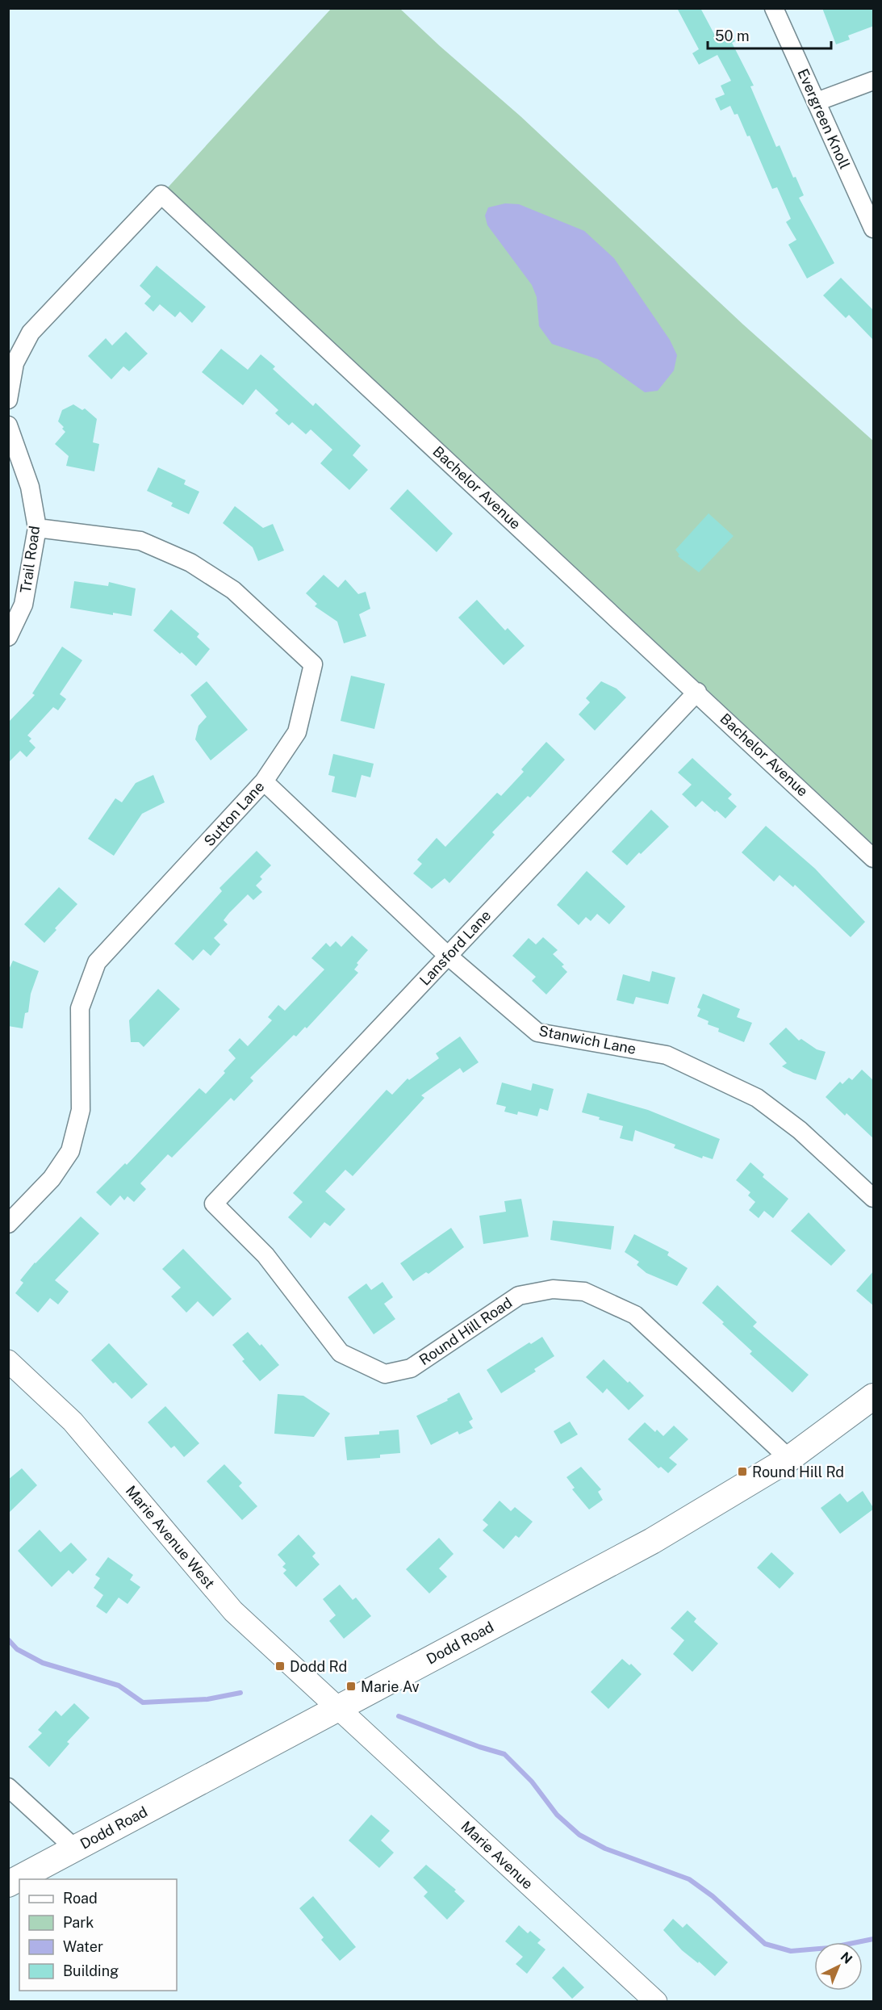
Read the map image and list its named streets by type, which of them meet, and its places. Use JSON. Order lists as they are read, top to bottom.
{
  "streets": {
    "main road": ["Dodd Road"],
    "street": [
      "Evergreen Knoll",
      "Bachelor Avenue",
      "Trail Road",
      "Sutton Lane",
      "Lansford Lane",
      "Stanwich Lane",
      "Round Hill Road",
      "Marie Avenue West",
      "Marie Avenue"
    ]
  },
  "crossings": [
    ["Bachelor Avenue", "Lansford Lane"],
    ["Trail Road", "Sutton Lane"],
    ["Sutton Lane", "Stanwich Lane"],
    ["Lansford Lane", "Stanwich Lane"],
    ["Lansford Lane", "Round Hill Road"],
    ["Round Hill Road", "Dodd Road"],
    ["Marie Avenue West", "Dodd Road"],
    ["Marie Avenue West", "Marie Avenue"],
    ["Dodd Road", "Marie Avenue"]
  ],
  "places": {
    "transit": ["Round Hill Rd", "Dodd Rd", "Marie Av"]
  },
  "legend": [
    "Road",
    "Park",
    "Water",
    "Building"
  ],
  "scale_bar": "50 m",
  "north": "top right"
}
